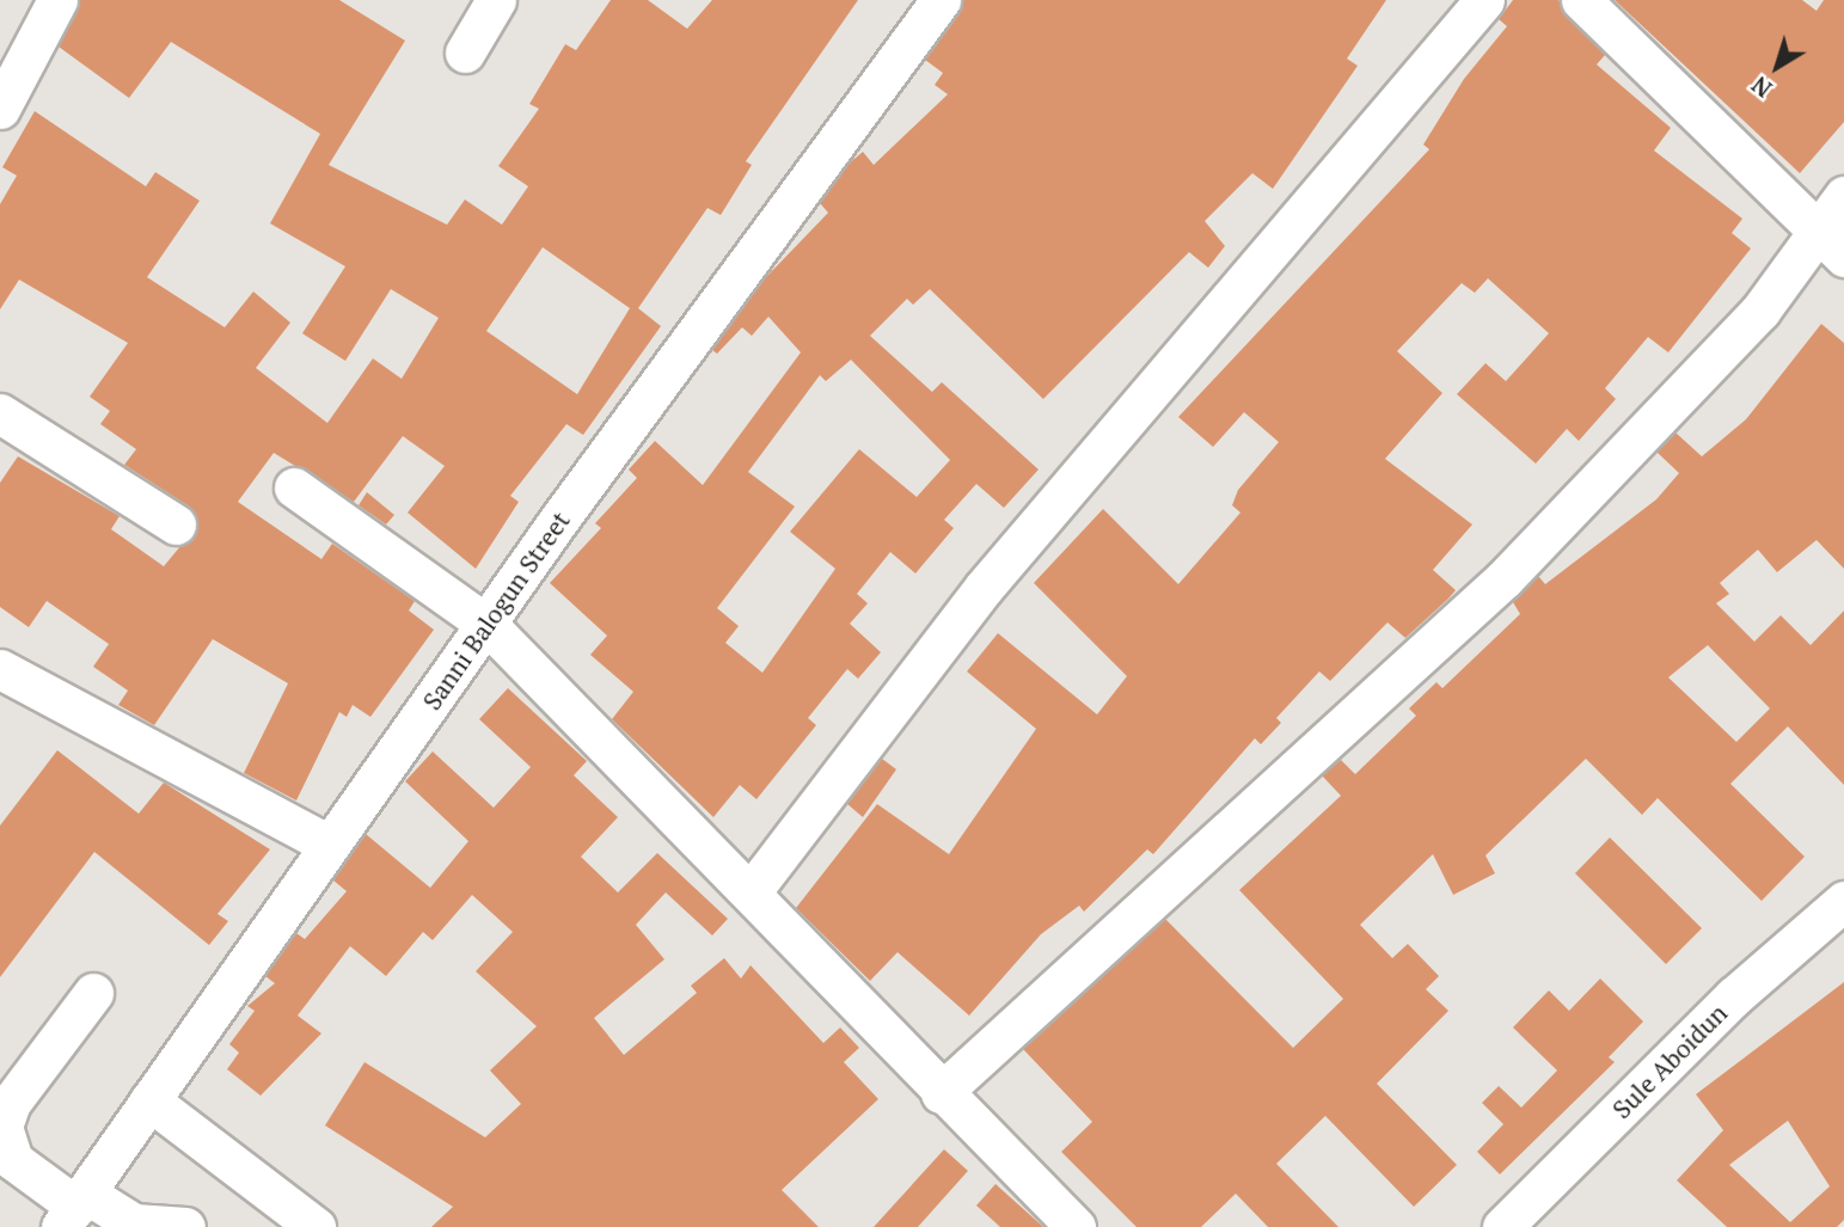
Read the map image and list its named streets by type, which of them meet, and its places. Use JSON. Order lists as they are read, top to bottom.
{
  "streets": {
    "street": ["Sanni Balogun Street", "Sule Aboidun"]
  },
  "north": "bottom left"
}
